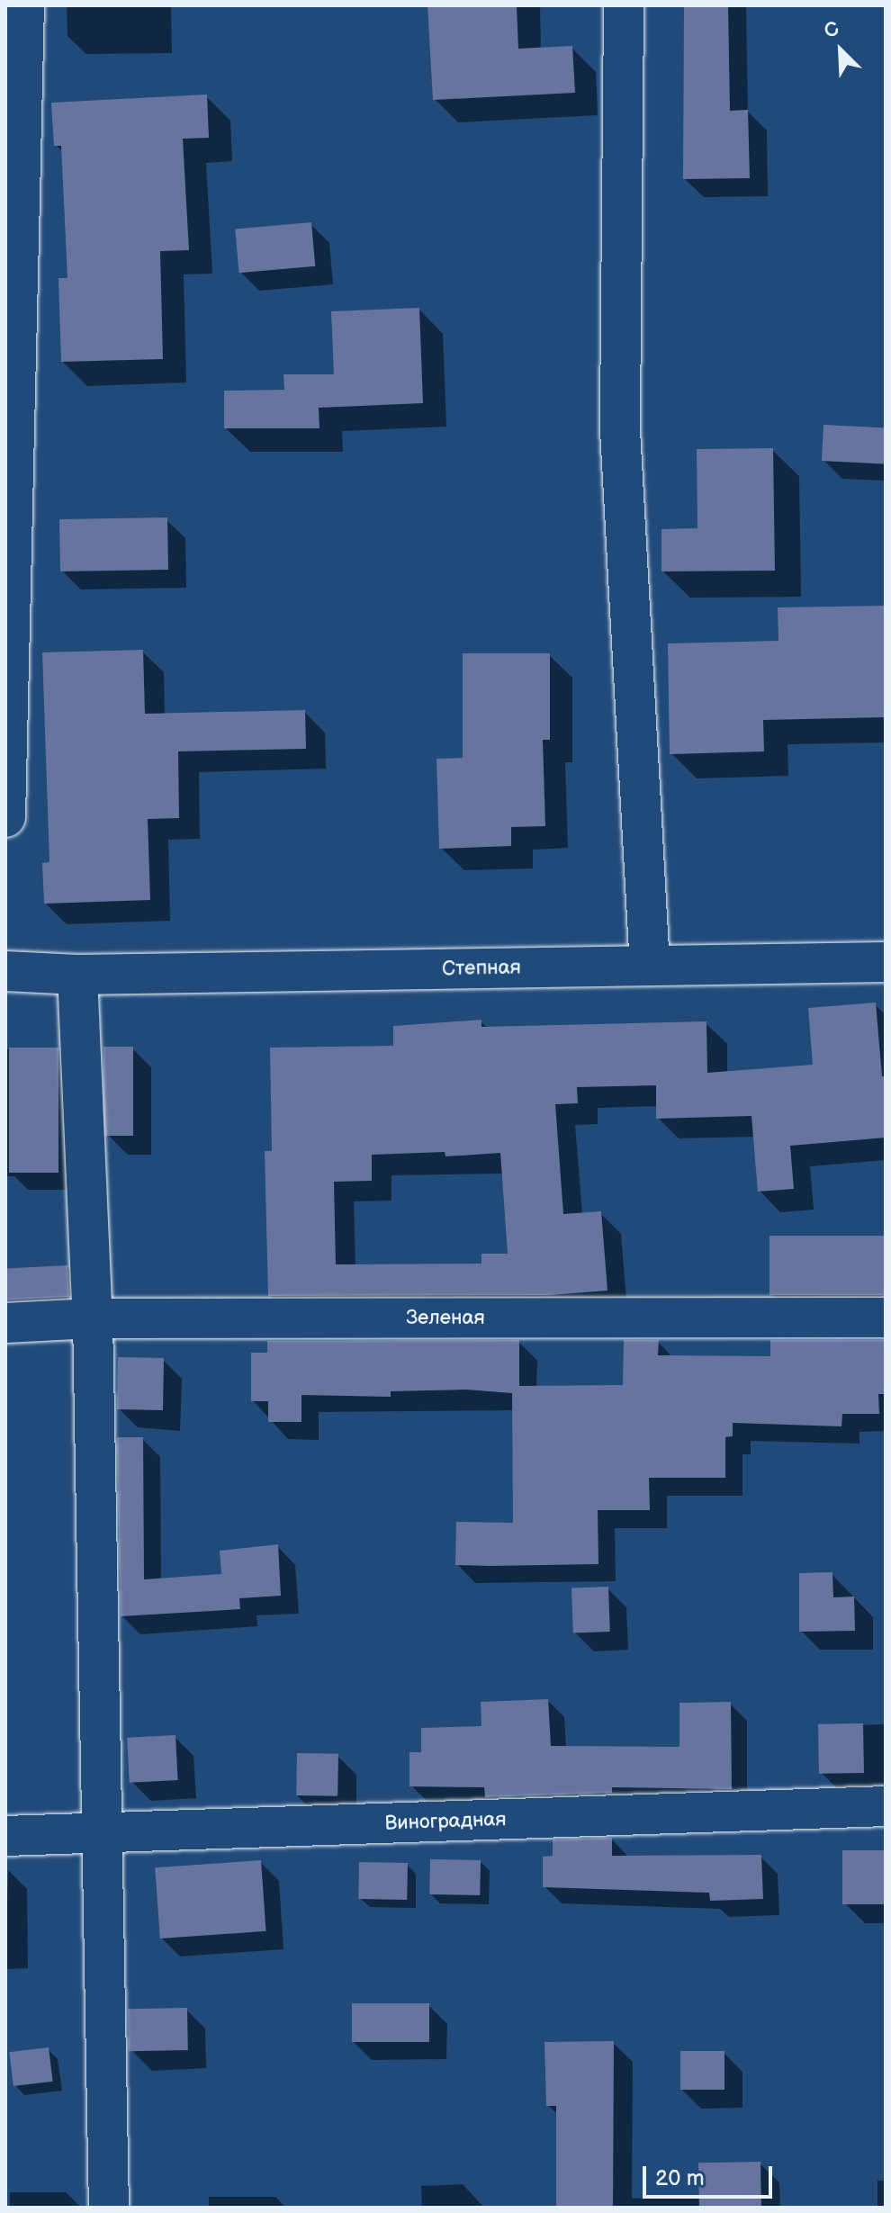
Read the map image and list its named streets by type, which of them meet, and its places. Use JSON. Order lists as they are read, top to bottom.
{
  "streets": {
    "street": ["Степная", "Зеленая", "Виноградная"]
  },
  "scale_bar": "20 m",
  "north": "top left"
}
